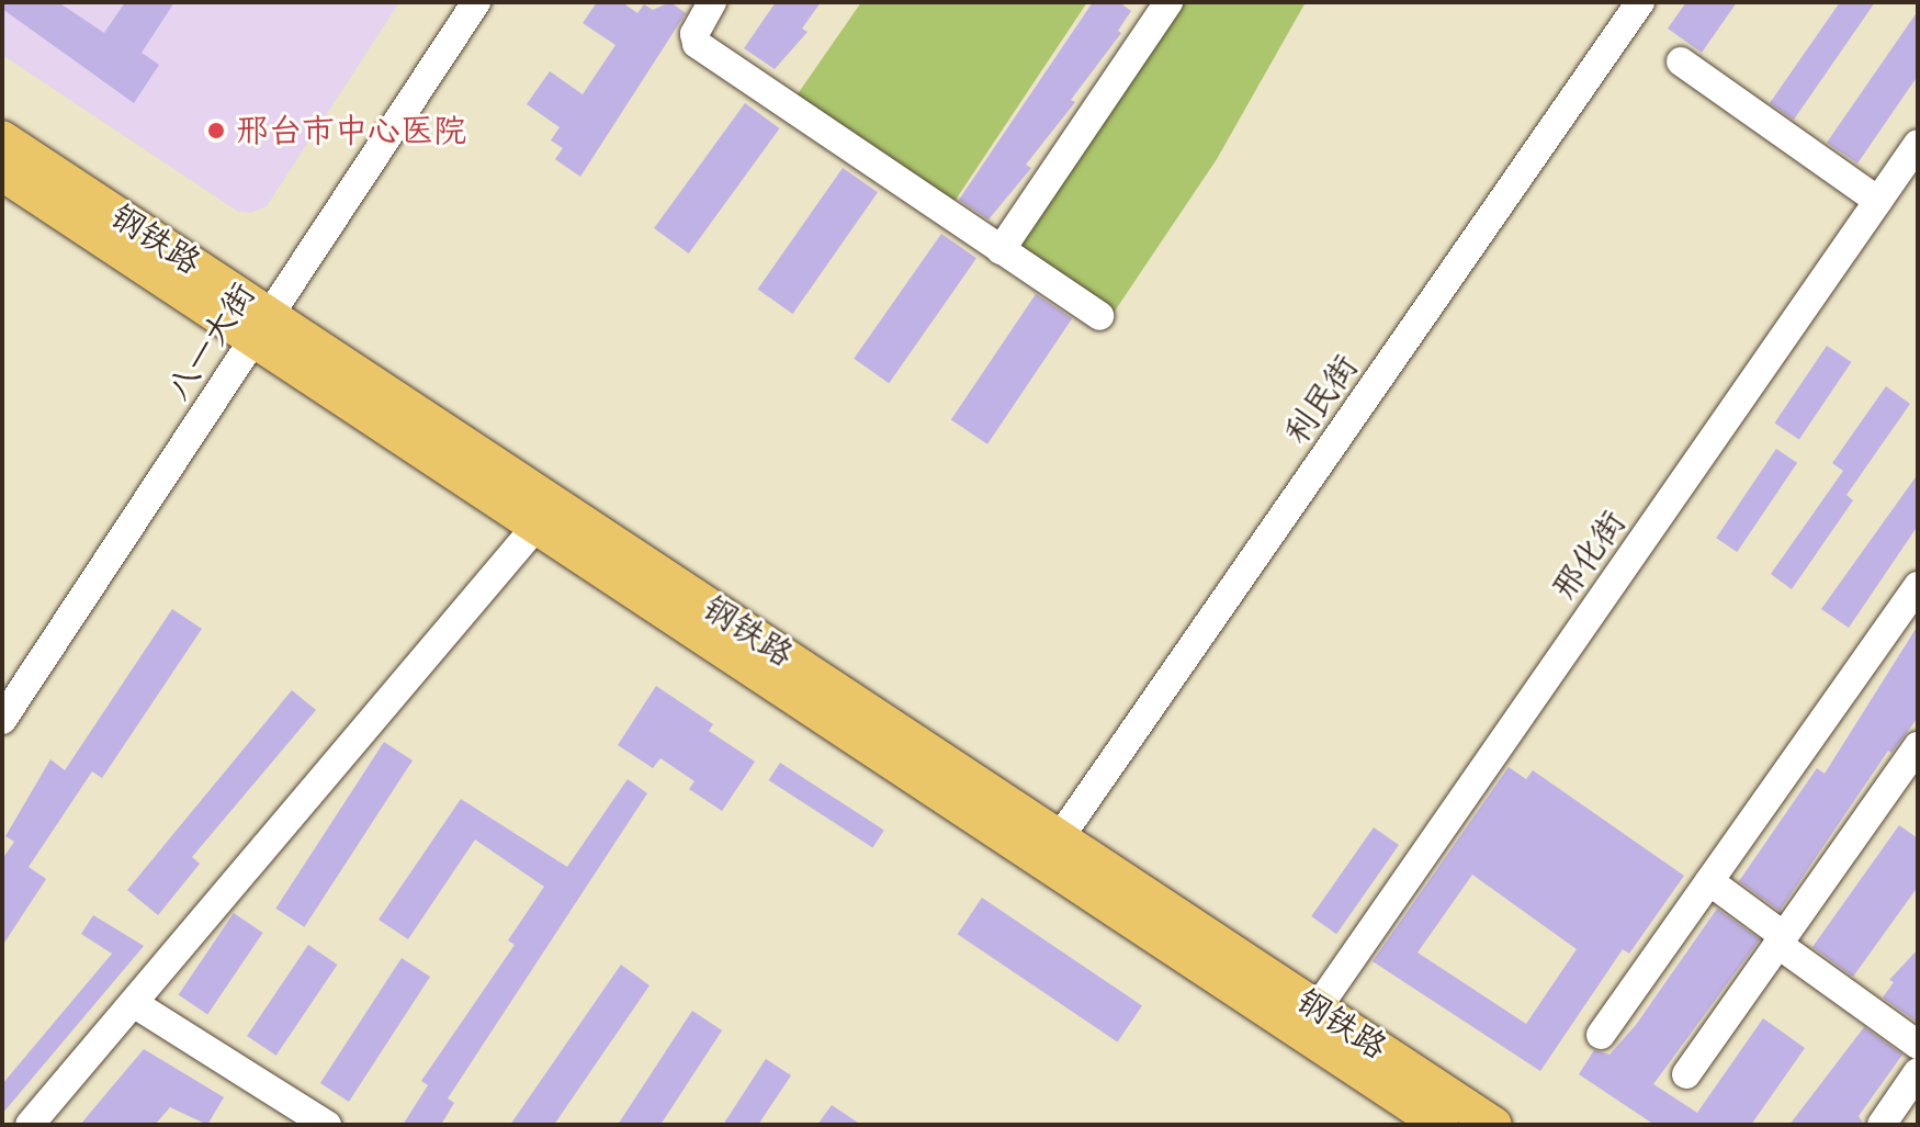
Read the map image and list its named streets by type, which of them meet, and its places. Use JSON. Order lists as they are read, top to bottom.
{
  "streets": {
    "main road": ["钢铁路"],
    "street": ["八一大街", "利民街", "邢化街"]
  },
  "crossings": [
    ["钢铁路", "八一大街"],
    ["钢铁路", "利民街"],
    ["钢铁路", "邢化街"]
  ],
  "places": ["邢台市中心医院"]
}
